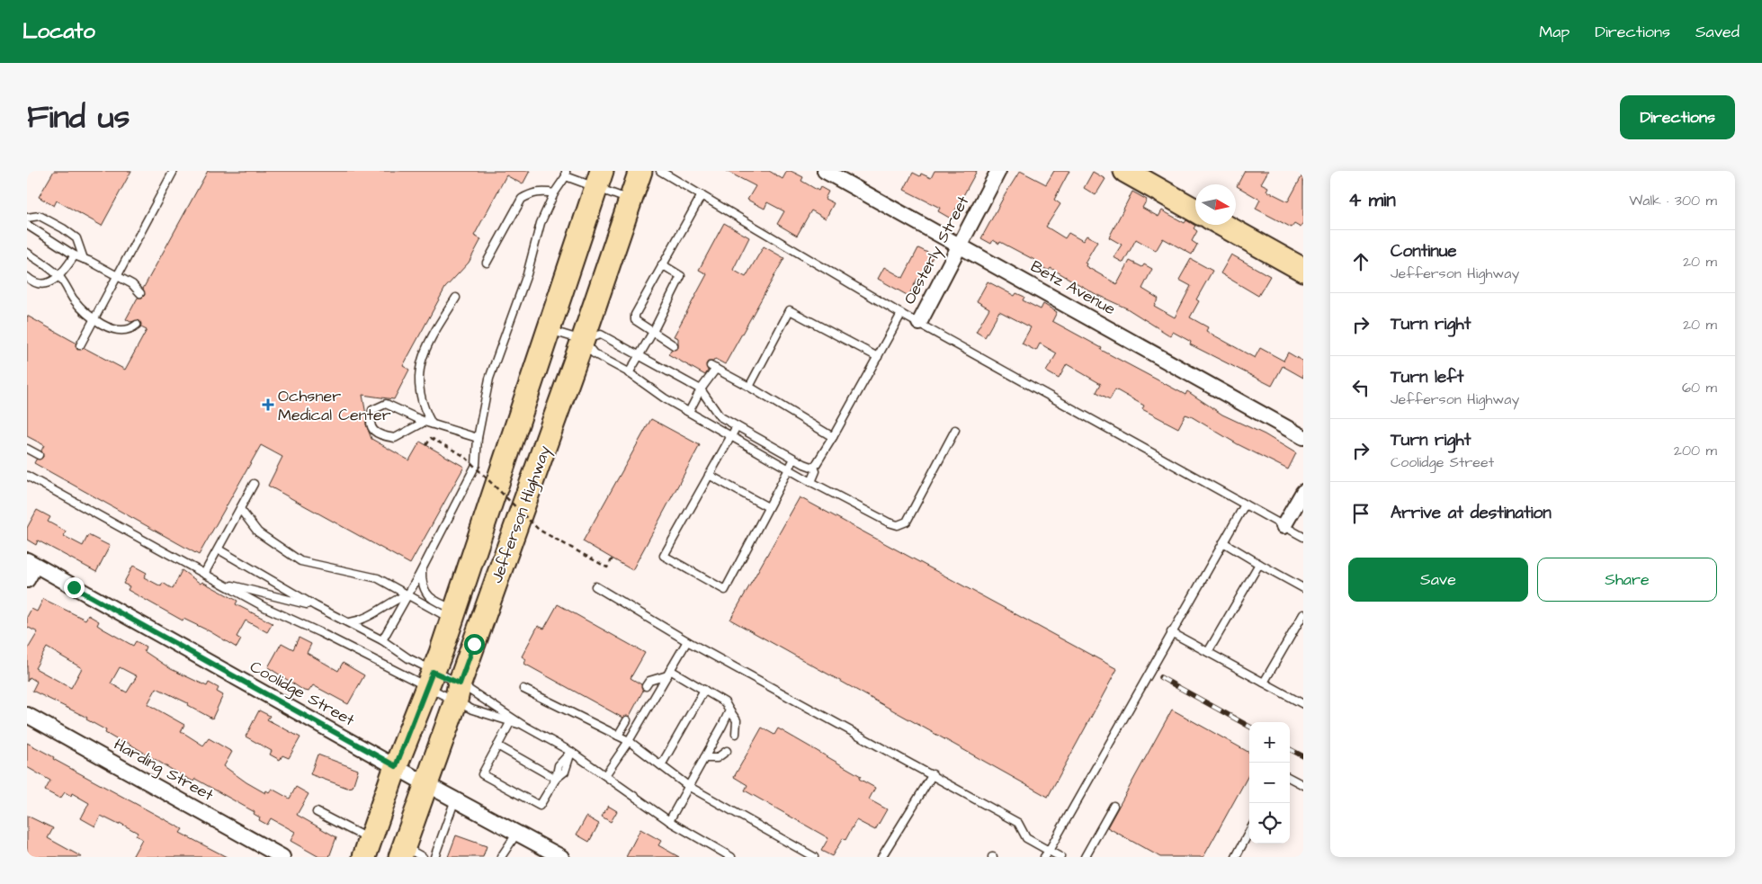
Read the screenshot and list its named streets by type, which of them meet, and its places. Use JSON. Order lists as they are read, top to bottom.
{
  "streets": {
    "main road": ["Jefferson Highway"],
    "street": [
      "Oesterly Street",
      "Betz Avenue",
      "Coolidge Street",
      "Harding Street"
    ]
  },
  "crossings": [
    ["Oesterly Street", "Betz Avenue"],
    ["Jefferson Highway", "Coolidge Street"]
  ],
  "places": {
    "health": ["Ochsner Medical Center"]
  },
  "north": "right",
  "page": {
    "header": "Locato",
    "nav": ["Map", "Directions", "Saved"],
    "title": "Find us",
    "buttons": [
      "Directions",
      ["Save", "Share"]
    ],
    "heading": ["4 min", "Walk · 300 m"],
    "list": [
      ["Continue", "Jefferson Highway", "20 m"],
      ["Turn right", "20 m"],
      ["Turn left", "Jefferson Highway", "60 m"],
      ["Turn right", "Coolidge Street", "200 m"],
      "Arrive at destination"
    ],
    "map_buttons": ["+", "−"]
  }
}
